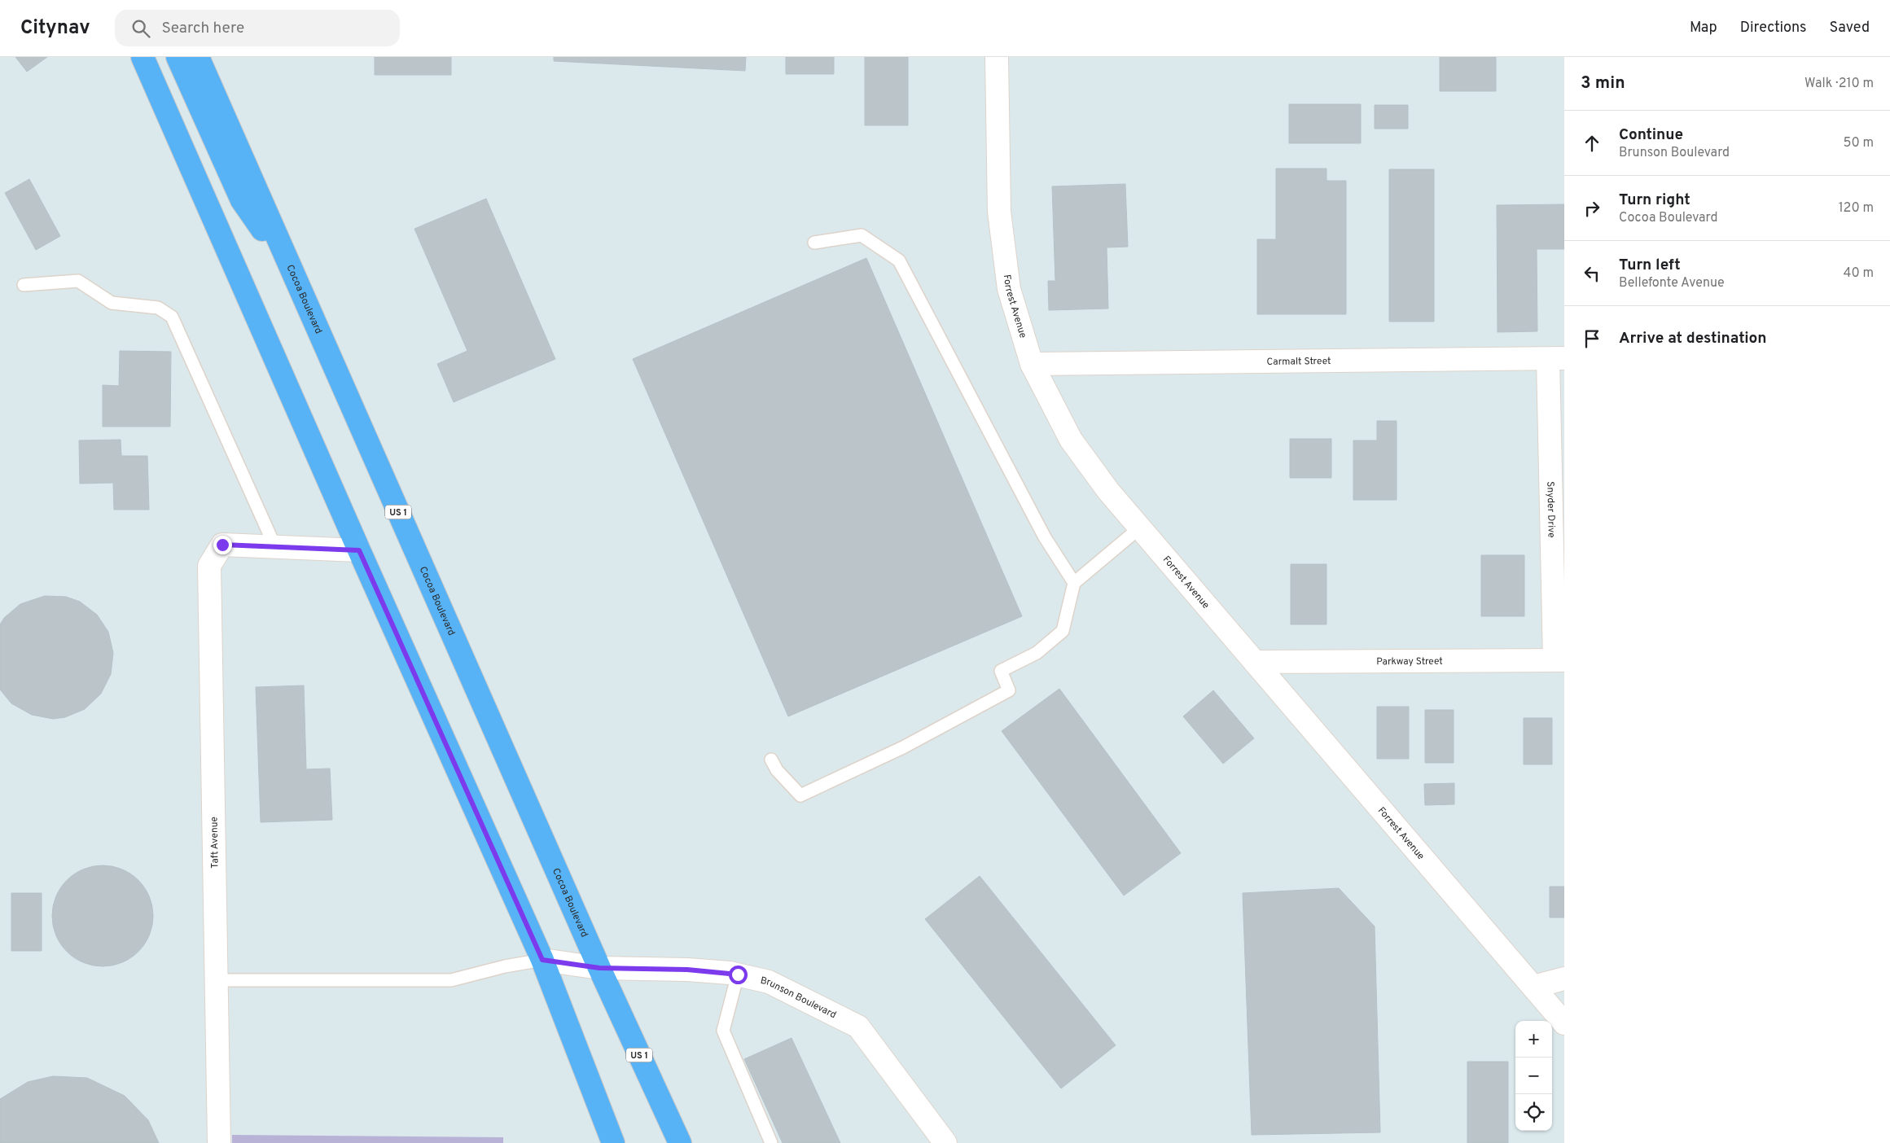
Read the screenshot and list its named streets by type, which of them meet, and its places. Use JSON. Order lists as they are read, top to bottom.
{
  "streets": {
    "main road": ["Cocoa Boulevard", "US 1"],
    "street": [
      "Forrest Avenue",
      "Carmalt Street",
      "Snyder Drive",
      "Parkway Street",
      "Taft Avenue",
      "Brunson Boulevard"
    ]
  },
  "crossings": [
    ["Cocoa Boulevard", "Brunson Boulevard"],
    ["Forrest Avenue", "Carmalt Street"],
    ["Forrest Avenue", "Parkway Street"],
    ["Carmalt Street", "Snyder Drive"],
    ["Snyder Drive", "Parkway Street"]
  ],
  "page": {
    "header": "Citynav",
    "search": "Search here",
    "nav": ["Map", "Directions", "Saved"],
    "heading": ["3 min", "Walk · 210 m"],
    "list": [
      ["Continue", "Brunson Boulevard", "50 m"],
      ["Turn right", "Cocoa Boulevard", "120 m"],
      ["Turn left", "Bellefonte Avenue", "40 m"],
      "Arrive at destination"
    ],
    "map_buttons": ["+", "−"]
  }
}
